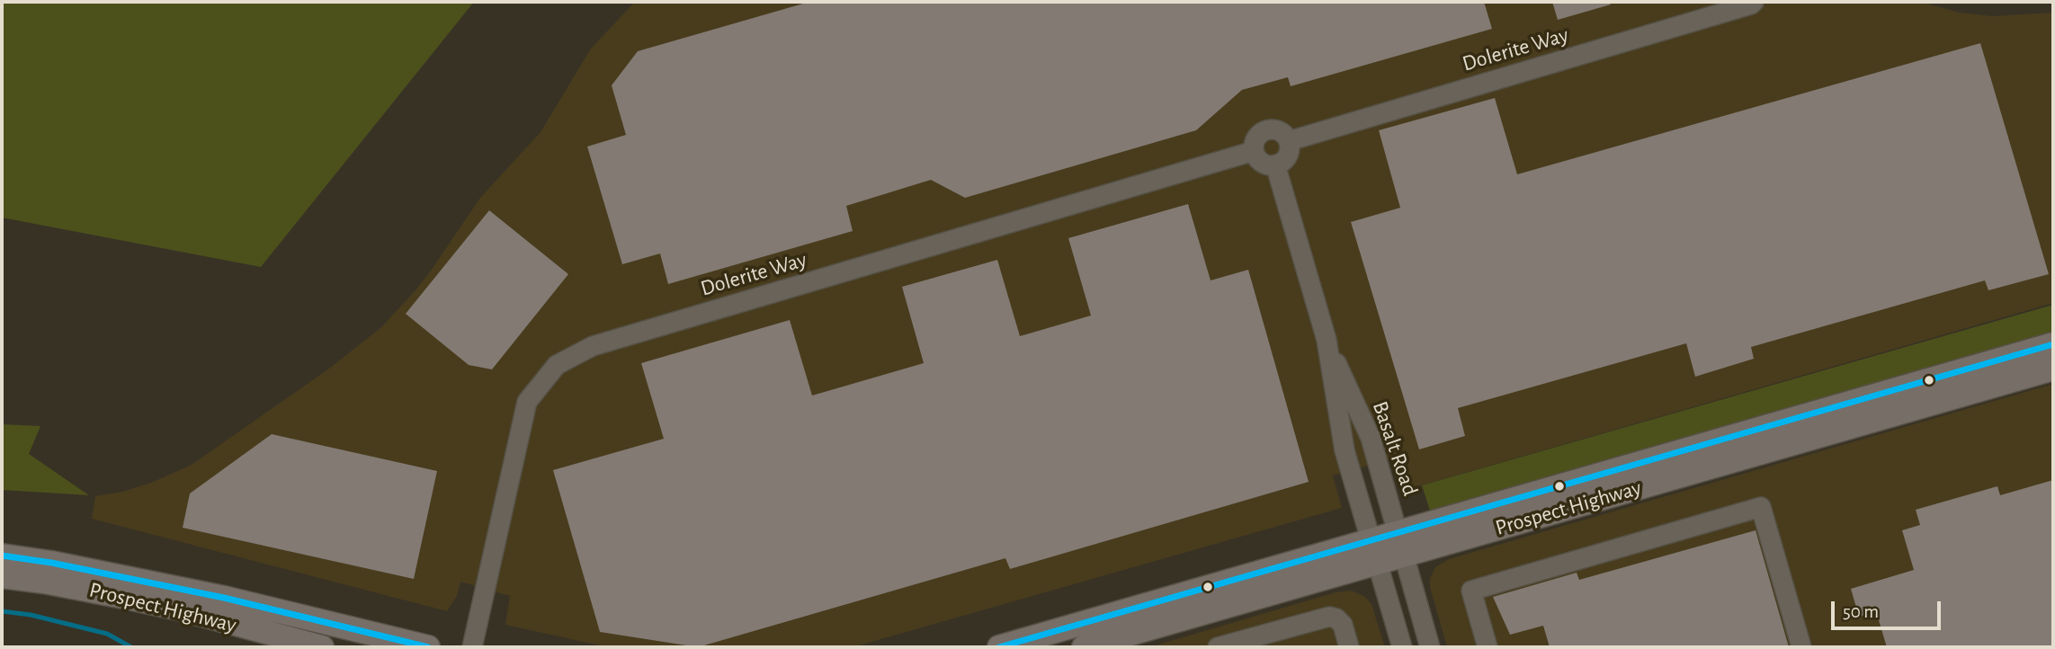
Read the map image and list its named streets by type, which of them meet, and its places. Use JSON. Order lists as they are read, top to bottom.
{
  "streets": {
    "main road": ["Prospect Highway"],
    "street": ["Dolerite Way", "Basalt Road"]
  },
  "crossings": [
    ["Dolerite Way", "Basalt Road"],
    ["Basalt Road", "Prospect Highway"]
  ],
  "scale_bar": "50 m"
}
